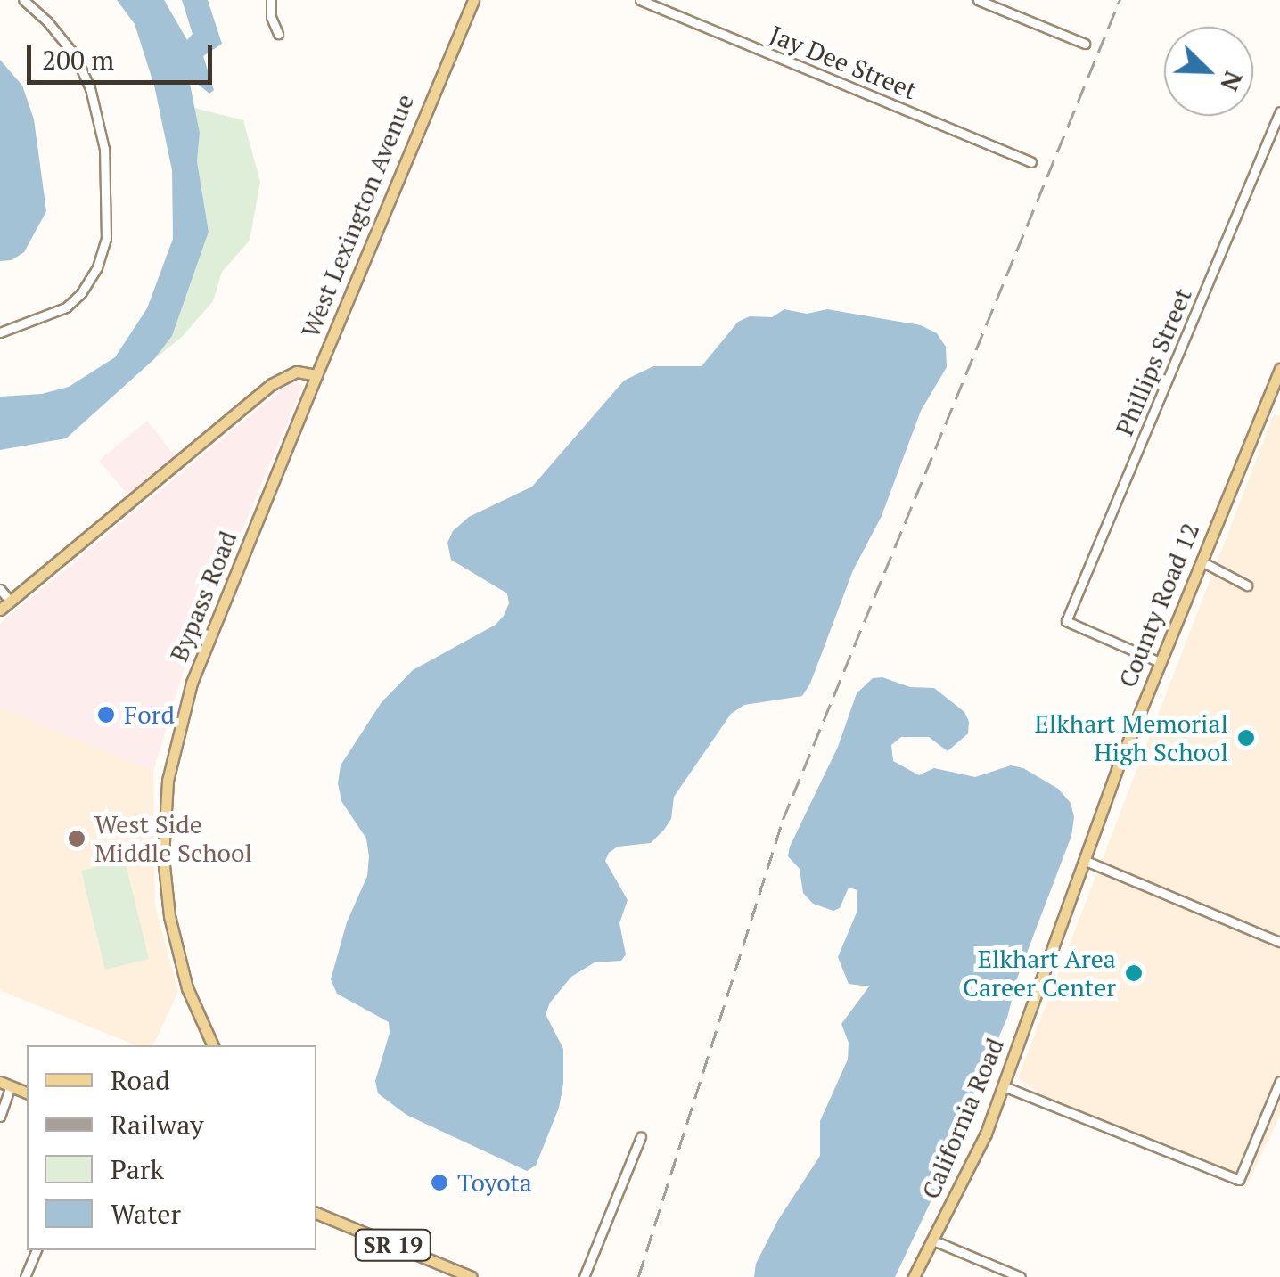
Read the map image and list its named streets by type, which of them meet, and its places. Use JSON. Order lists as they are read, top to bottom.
{
  "streets": {
    "main road": [
      "West Lexington Avenue",
      "Bypass Road",
      "County Road 12",
      "California Road",
      "SR 19"
    ],
    "street": ["Jay Dee Street", "Phillips Street"]
  },
  "crossings": [
    ["West Lexington Avenue", "Bypass Road"],
    ["Phillips Street", "County Road 12"],
    ["County Road 12", "California Road"]
  ],
  "places": [
    "Ford",
    "Elkhart Memorial High School",
    "West Side Middle School",
    "Elkhart Area Career Center",
    "Toyota"
  ],
  "legend": [
    "Road",
    "Railway",
    "Park",
    "Water"
  ],
  "scale_bar": "200 m",
  "north": "bottom right"
}
